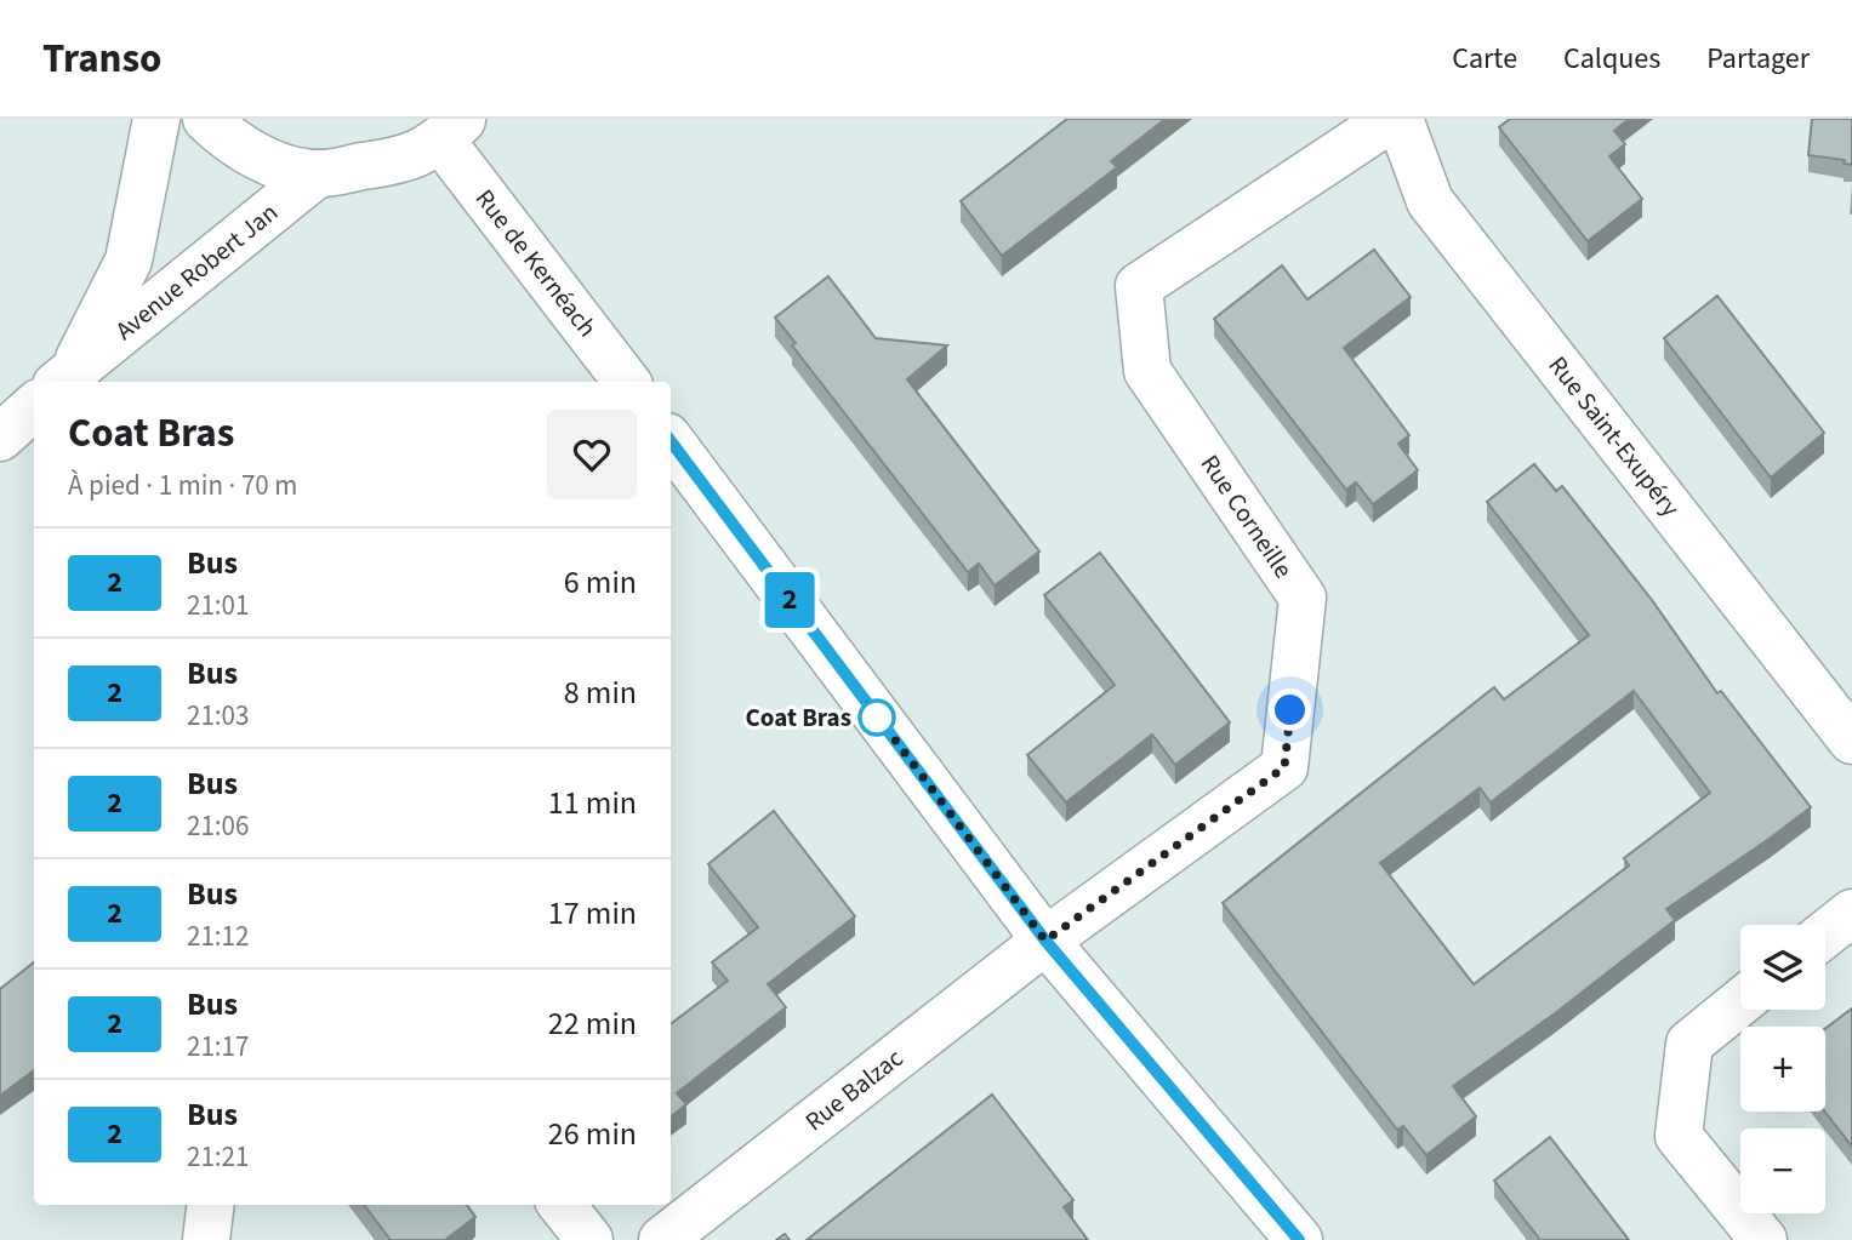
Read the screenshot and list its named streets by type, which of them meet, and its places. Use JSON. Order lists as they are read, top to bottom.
{
  "streets": {
    "street": [
      "Rue de Kernéach",
      "Avenue Robert Jan",
      "Rue Saint-Exupéry",
      "Rue Corneille",
      "Rue Balzac"
    ]
  },
  "crossings": [
    ["Rue Corneille", "Rue Balzac"]
  ],
  "places": ["Coat Bras"],
  "lines": ["bus line 2"],
  "page": {
    "header": "Transo",
    "nav": ["Carte", "Calques", "Partager"],
    "on_map": "2",
    "heading": ["Coat Bras", "À pied · 1 min · 70 m"],
    "list": [
      {
        "mark": "2",
        "name": "Bus",
        "note": "21:01",
        "value": "6 min"
      },
      {
        "mark": "2",
        "name": "Bus",
        "note": "21:03",
        "value": "8 min"
      },
      {
        "mark": "2",
        "name": "Bus",
        "note": "21:06",
        "value": "11 min"
      },
      {
        "mark": "2",
        "name": "Bus",
        "note": "21:12",
        "value": "17 min"
      },
      {
        "mark": "2",
        "name": "Bus",
        "note": "21:17",
        "value": "22 min"
      },
      {
        "mark": "2",
        "name": "Bus",
        "note": "21:21",
        "value": "26 min"
      }
    ],
    "map_buttons": ["+", "−"]
  }
}
